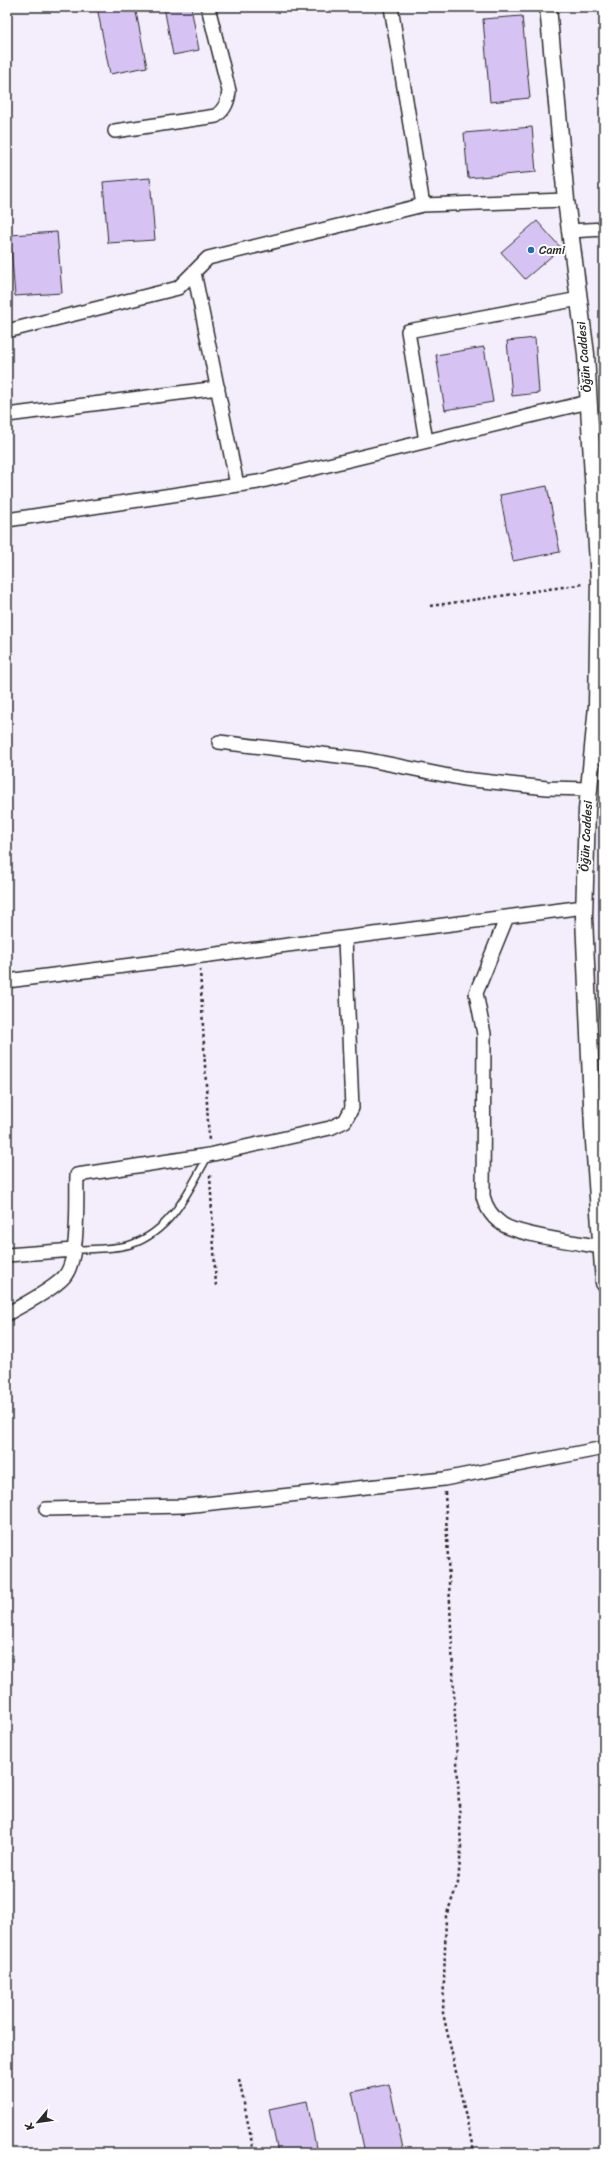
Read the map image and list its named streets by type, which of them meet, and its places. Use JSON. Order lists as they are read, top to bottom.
{
  "streets": {
    "street": ["Öğün Caddesi"]
  },
  "places": ["Cami"],
  "north": "bottom left"
}
